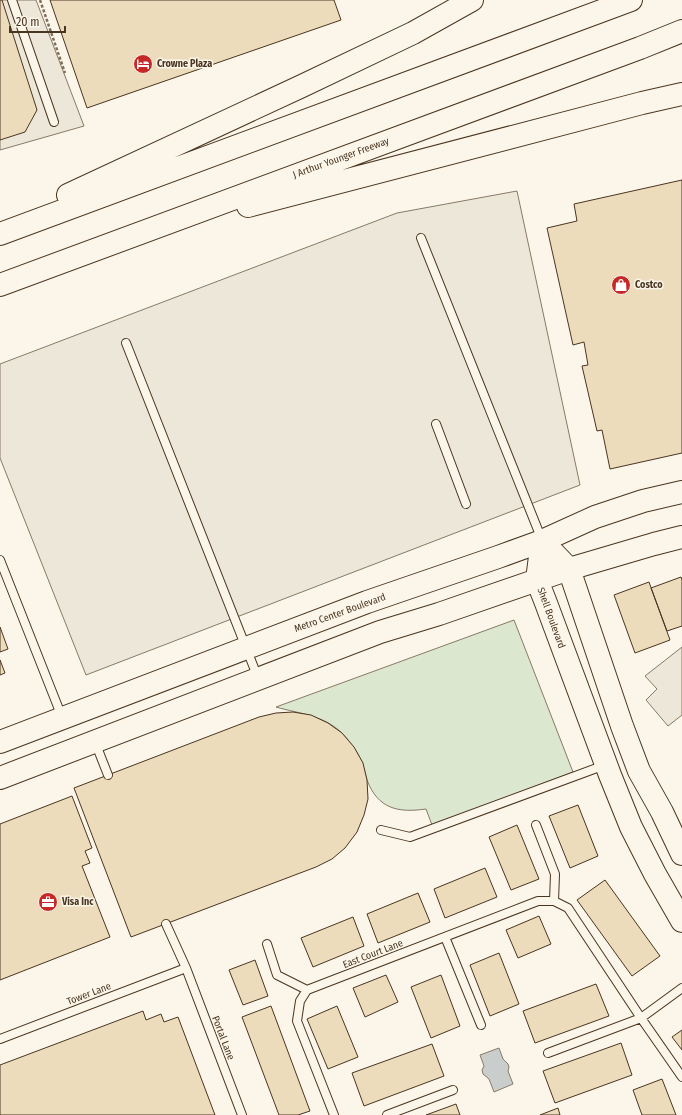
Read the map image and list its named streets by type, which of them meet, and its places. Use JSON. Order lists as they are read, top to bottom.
{
  "streets": {
    "main road": ["J Arthur Younger Freeway", "Metro Center Boulevard", "Shell Boulevard"],
    "lane": ["East Court Lane", "Tower Lane", "Portal Lane"]
  },
  "crossings": [
    ["Metro Center Boulevard", "Shell Boulevard"],
    ["Tower Lane", "Portal Lane"]
  ],
  "places": {
    "hotel": ["Crowne Plaza"],
    "shop": ["Costco"],
    "office": ["Visa Inc"]
  },
  "scale_bar": "20 m"
}
